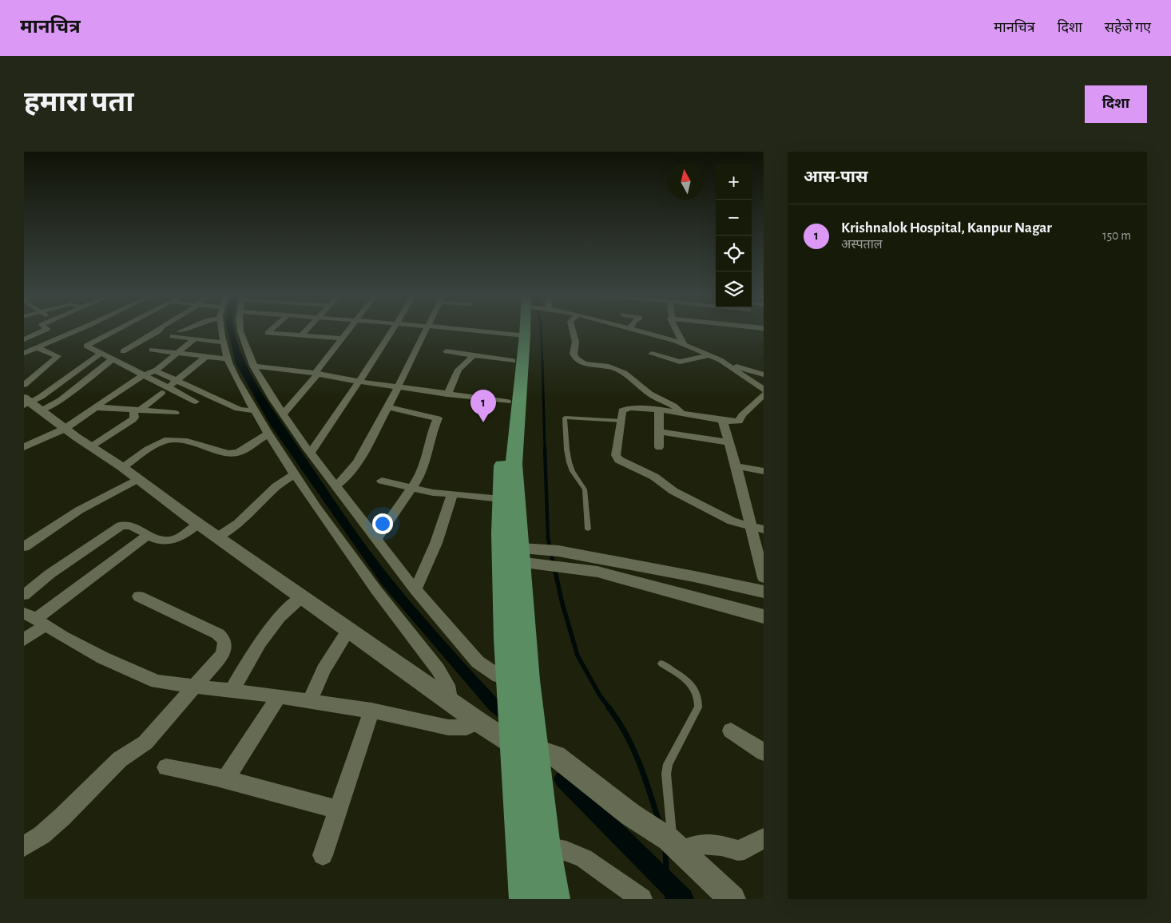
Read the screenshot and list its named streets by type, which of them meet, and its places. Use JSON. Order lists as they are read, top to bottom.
{
  "north": "top",
  "page": {
    "header": "मानचित्र",
    "nav": ["मानचित्र", "दिशा", "सहेजे गए"],
    "buttons": "दिशा",
    "title": "हमारा पता",
    "heading": "आस-पास",
    "map_buttons": ["+", "−"],
    "list": [
      {
        "mark": "1",
        "name": "Krishnalok Hospital, Kanpur Nagar",
        "note": "अस्पताल",
        "value": "150 m"
      }
    ],
    "pins": "1"
  }
}
